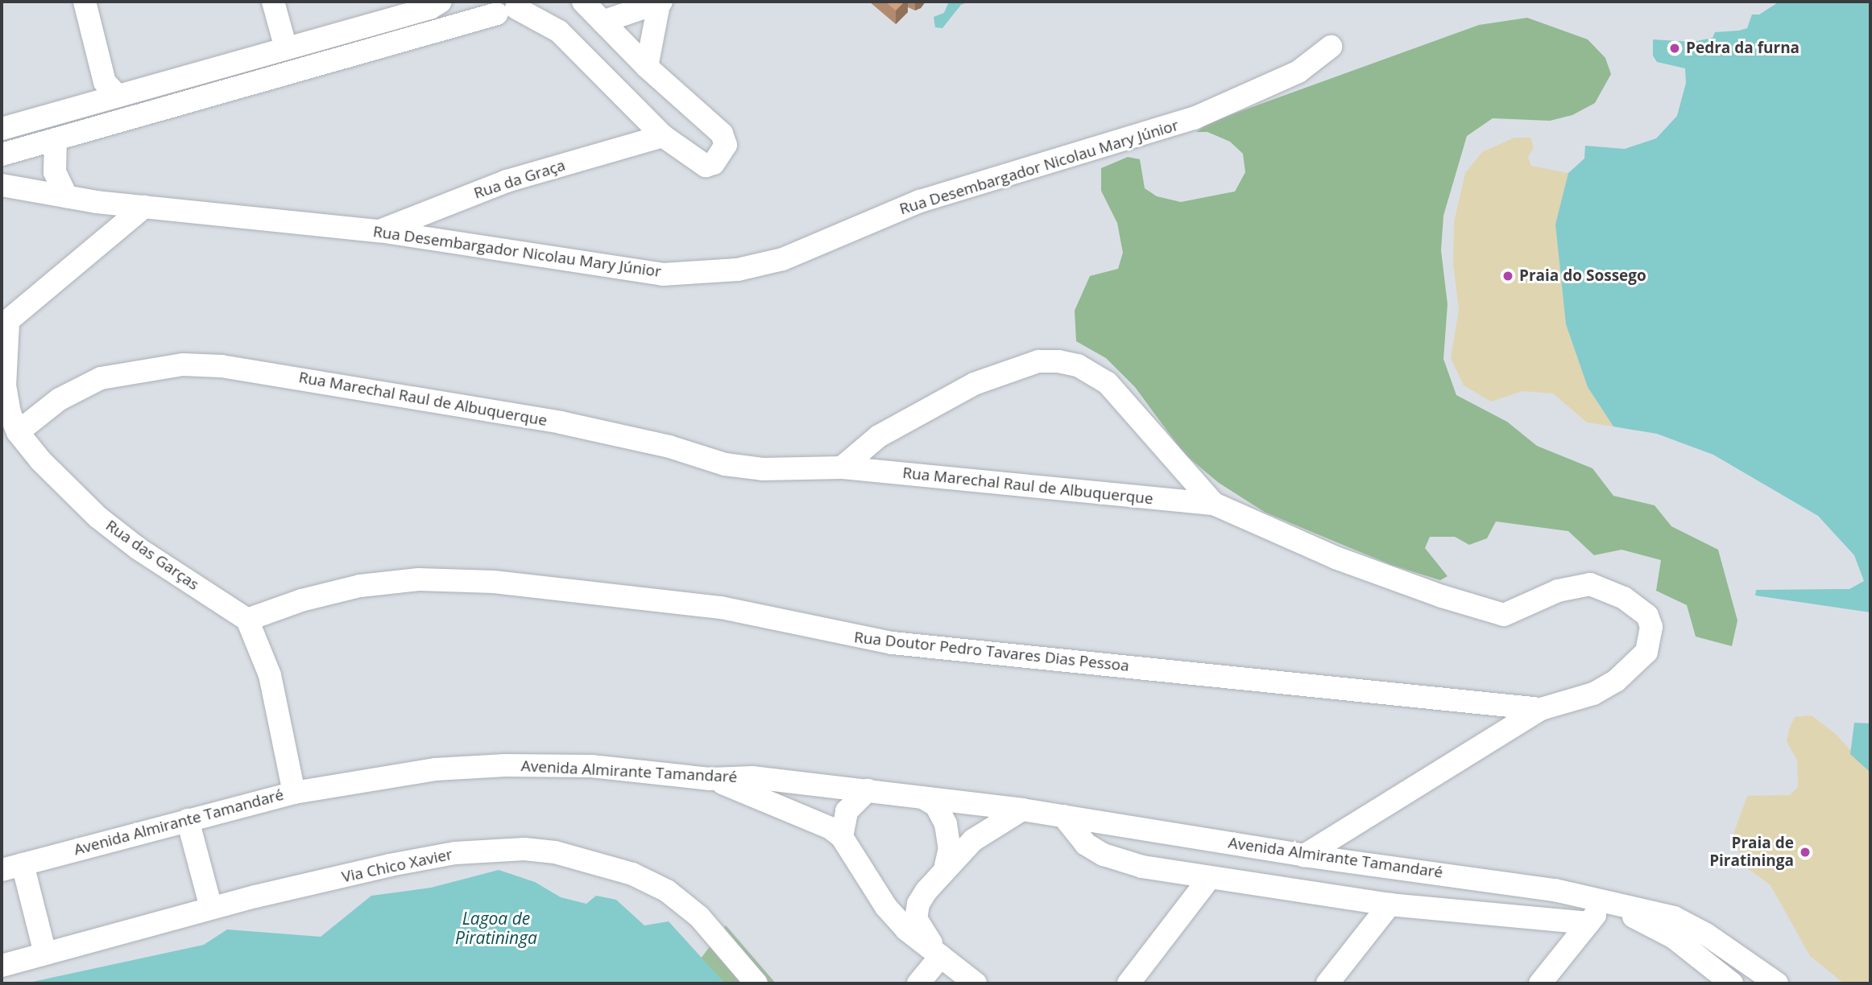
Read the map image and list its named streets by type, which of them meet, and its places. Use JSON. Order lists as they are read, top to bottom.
{
  "streets": {
    "street": [
      "Rua Desembargador Nicolau Mary Júnior",
      "Rua da Graça",
      "Rua Marechal Raul de Albuquerque",
      "Rua das Garças",
      "Rua Doutor Pedro Tavares Dias Pessoa",
      "Avenida Almirante Tamandaré",
      "Via Chico Xavier"
    ]
  },
  "crossings": [
    ["Rua Desembargador Nicolau Mary Júnior", "Rua da Graça"],
    ["Rua Marechal Raul de Albuquerque", "Rua das Garças"],
    ["Rua Marechal Raul de Albuquerque", "Rua Doutor Pedro Tavares Dias Pessoa"],
    ["Rua Marechal Raul de Albuquerque", "Avenida Almirante Tamandaré"],
    ["Rua das Garças", "Rua Doutor Pedro Tavares Dias Pessoa"]
  ],
  "water": ["Lagoa de Piratininga"],
  "places": ["Pedra da furna", "Praia do Sossego", "Praia de Piratininga"]
}
